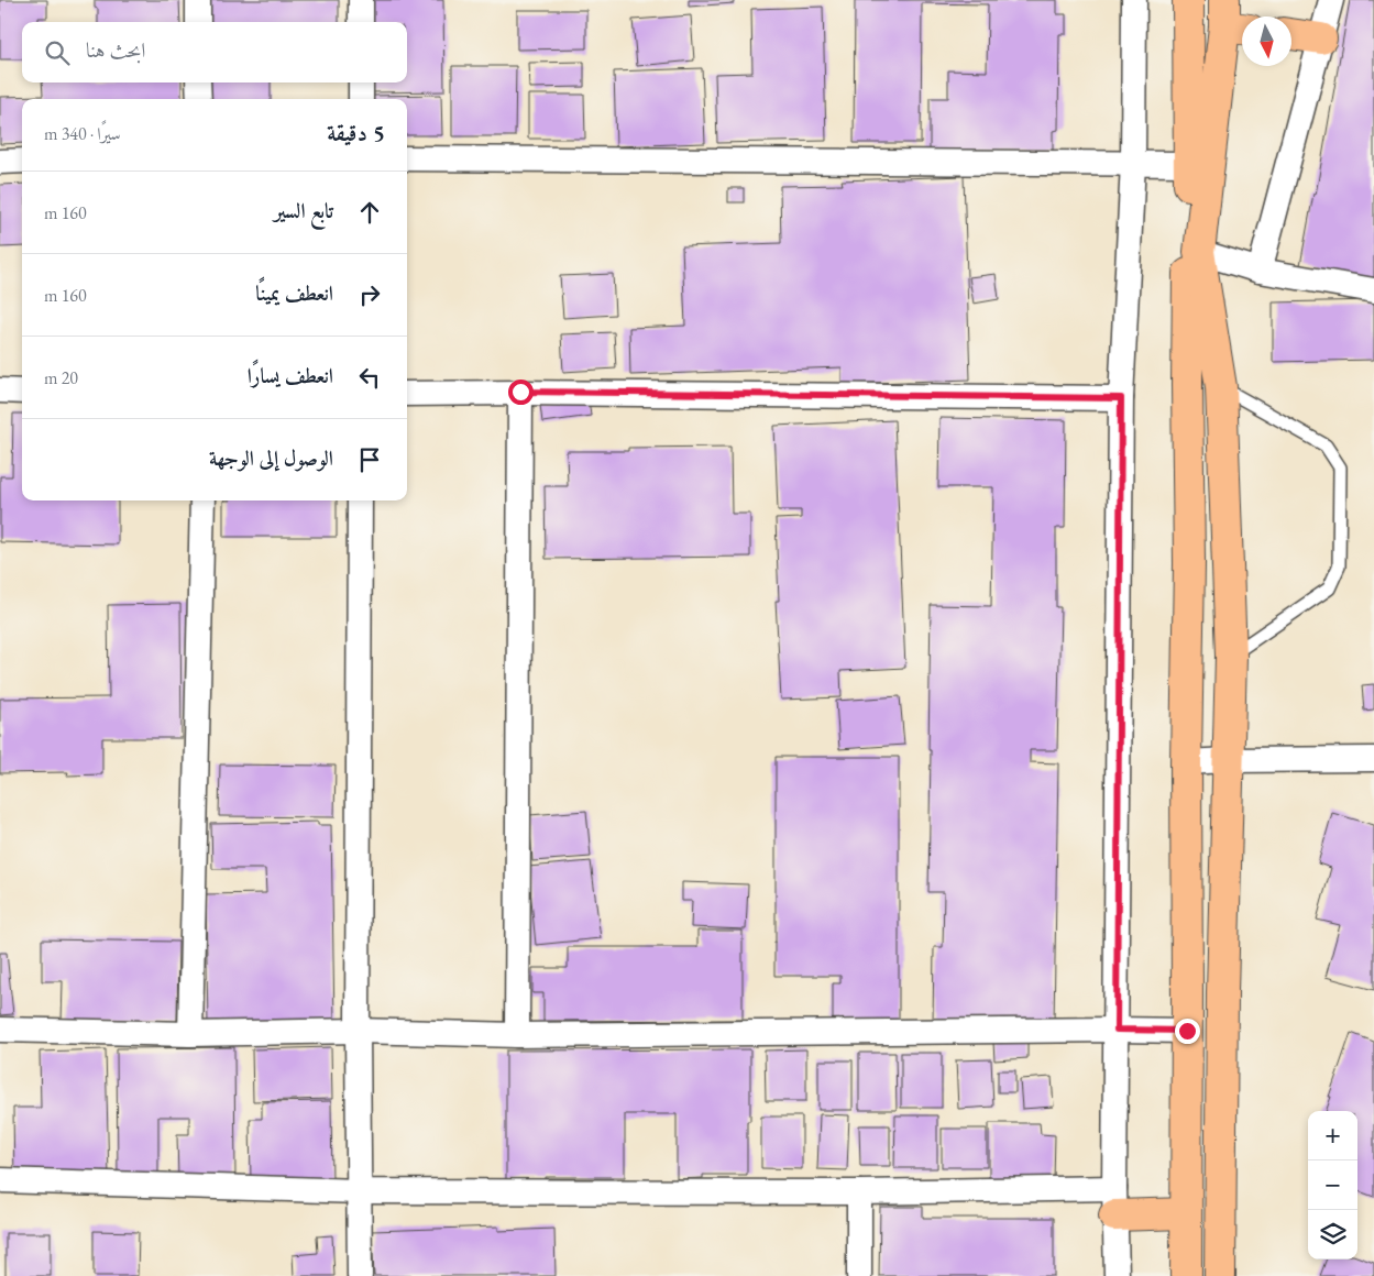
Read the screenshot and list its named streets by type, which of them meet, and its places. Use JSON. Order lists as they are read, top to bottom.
{
  "north": "bottom",
  "page": {
    "search": "ابحث هنا",
    "heading": ["5 دقيقة", "سيرًا · 340 m"],
    "list": [
      ["تابع السير", "160 m"],
      ["انعطف يمينًا", "160 m"],
      ["انعطف يسارًا", "20 m"],
      "الوصول إلى الوجهة"
    ],
    "map_buttons": ["+", "−"]
  }
}
